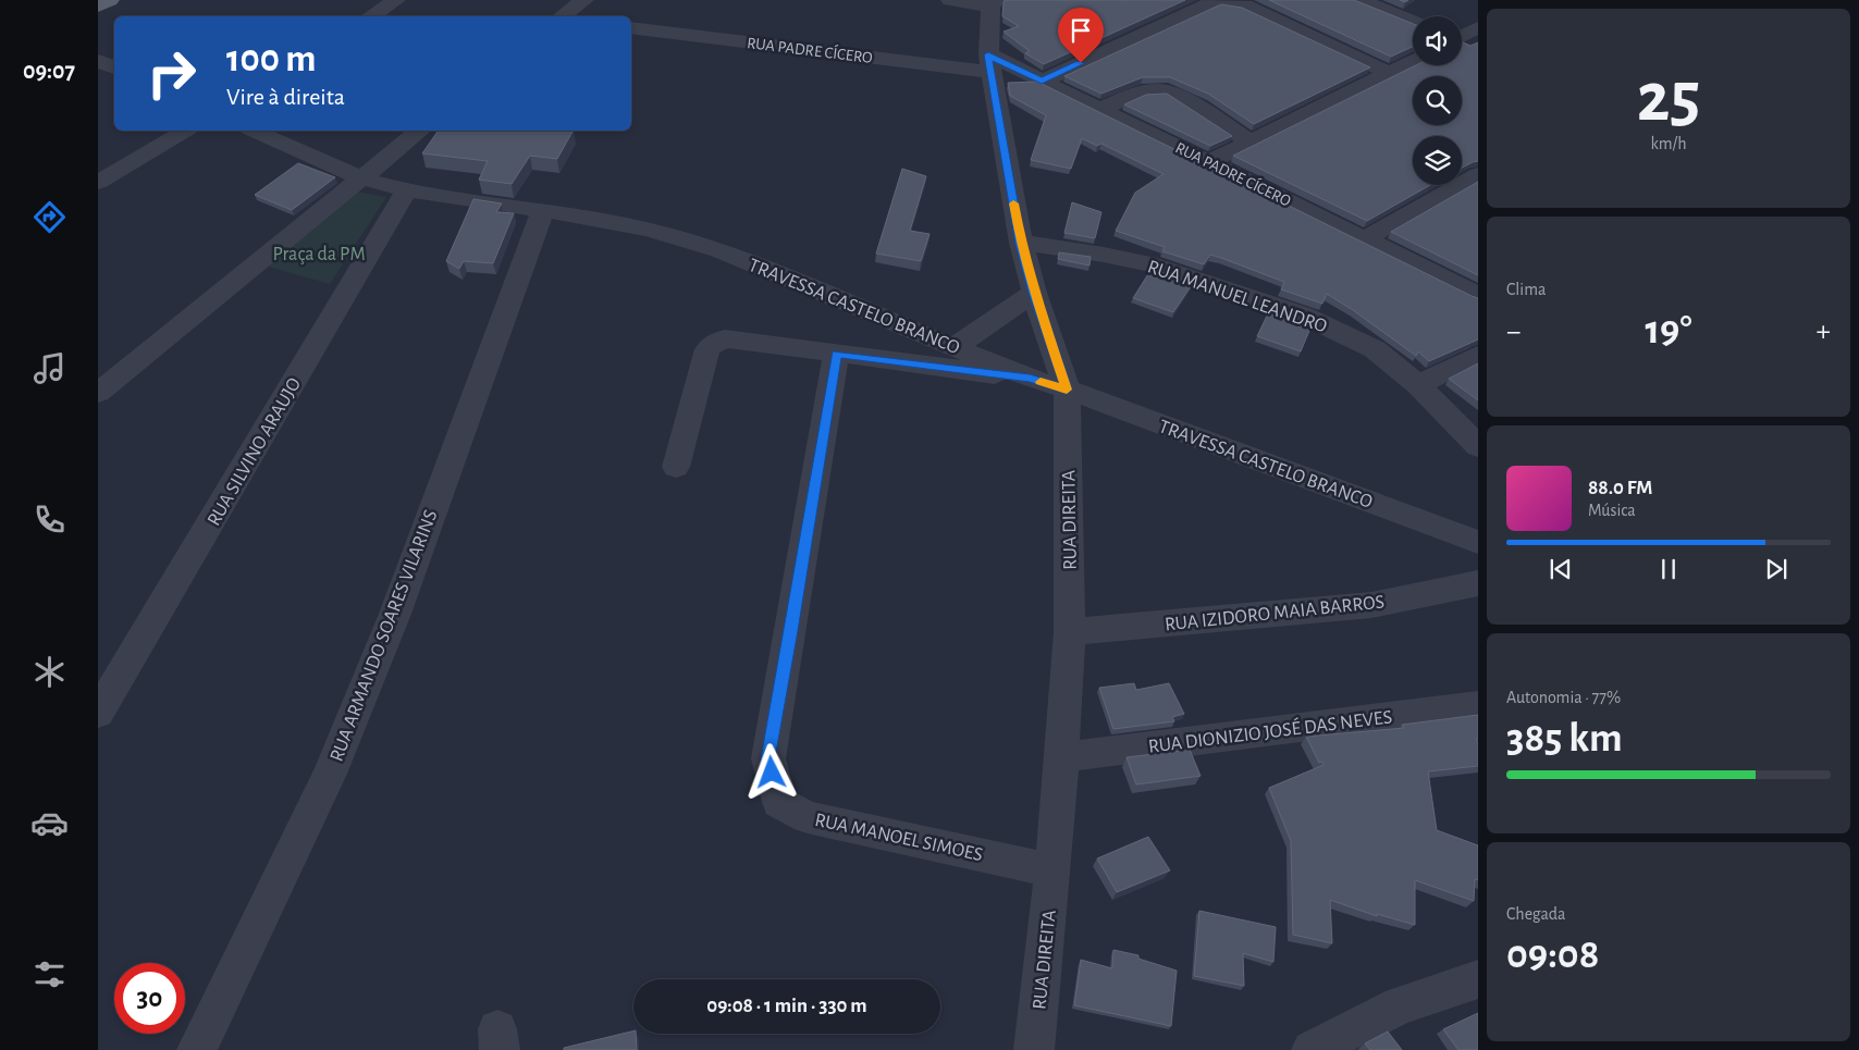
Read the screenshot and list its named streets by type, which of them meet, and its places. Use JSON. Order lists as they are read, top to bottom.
{
  "streets": {
    "street": [
      "RUA PADRE CÍCERO",
      "RUA MANUEL LEANDRO",
      "TRAVESSA CASTELO BRANCO",
      "RUA SILVINO ARAUJO",
      "RUA DIREITA",
      "RUA IZIDORO MAIA BARROS",
      "RUA ARMANDO SOARES VILARINS",
      "RUA DIONIZIO JOSÉ DAS NEVES",
      "RUA MANOEL SIMOES"
    ]
  },
  "crossings": [
    ["RUA PADRE CÍCERO", "RUA DIREITA"],
    ["RUA MANUEL LEANDRO", "RUA DIREITA"],
    ["TRAVESSA CASTELO BRANCO", "RUA SILVINO ARAUJO"],
    ["TRAVESSA CASTELO BRANCO", "RUA DIREITA"],
    ["TRAVESSA CASTELO BRANCO", "RUA ARMANDO SOARES VILARINS"],
    ["RUA DIREITA", "RUA IZIDORO MAIA BARROS"],
    ["RUA DIREITA", "RUA DIONIZIO JOSÉ DAS NEVES"],
    ["RUA DIREITA", "RUA MANOEL SIMOES"]
  ],
  "parks": ["Praça da PM"],
  "page": {
    "tabs": "09:07",
    "tile": [
      ["25", "km/h"],
      "Clima",
      ["Autonomia · 77%", "385 km"],
      ["Chegada", "09:08"]
    ],
    "turn": ["100 m", "Vire à direita"],
    "heat": ["−", "19°", "+"],
    "song": ["88.0 FM", "Música"],
    "limit": "30",
    "trip": "09:08 · 1 min · 330 m"
  }
}
